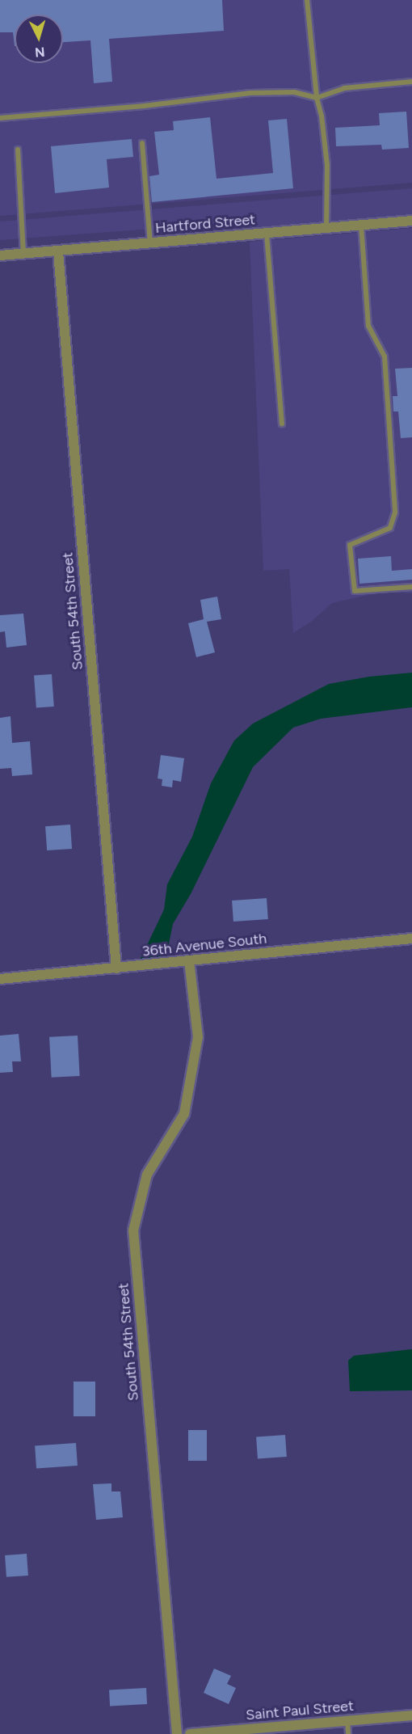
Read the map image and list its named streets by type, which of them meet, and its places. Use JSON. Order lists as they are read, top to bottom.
{
  "streets": {
    "street": [
      "Hartford Street",
      "South 54th Street",
      "36th Avenue South",
      "Saint Paul Street"
    ]
  },
  "crossings": [
    ["Hartford Street", "South 54th Street"],
    ["South 54th Street", "36th Avenue South"]
  ],
  "north": "bottom"
}
